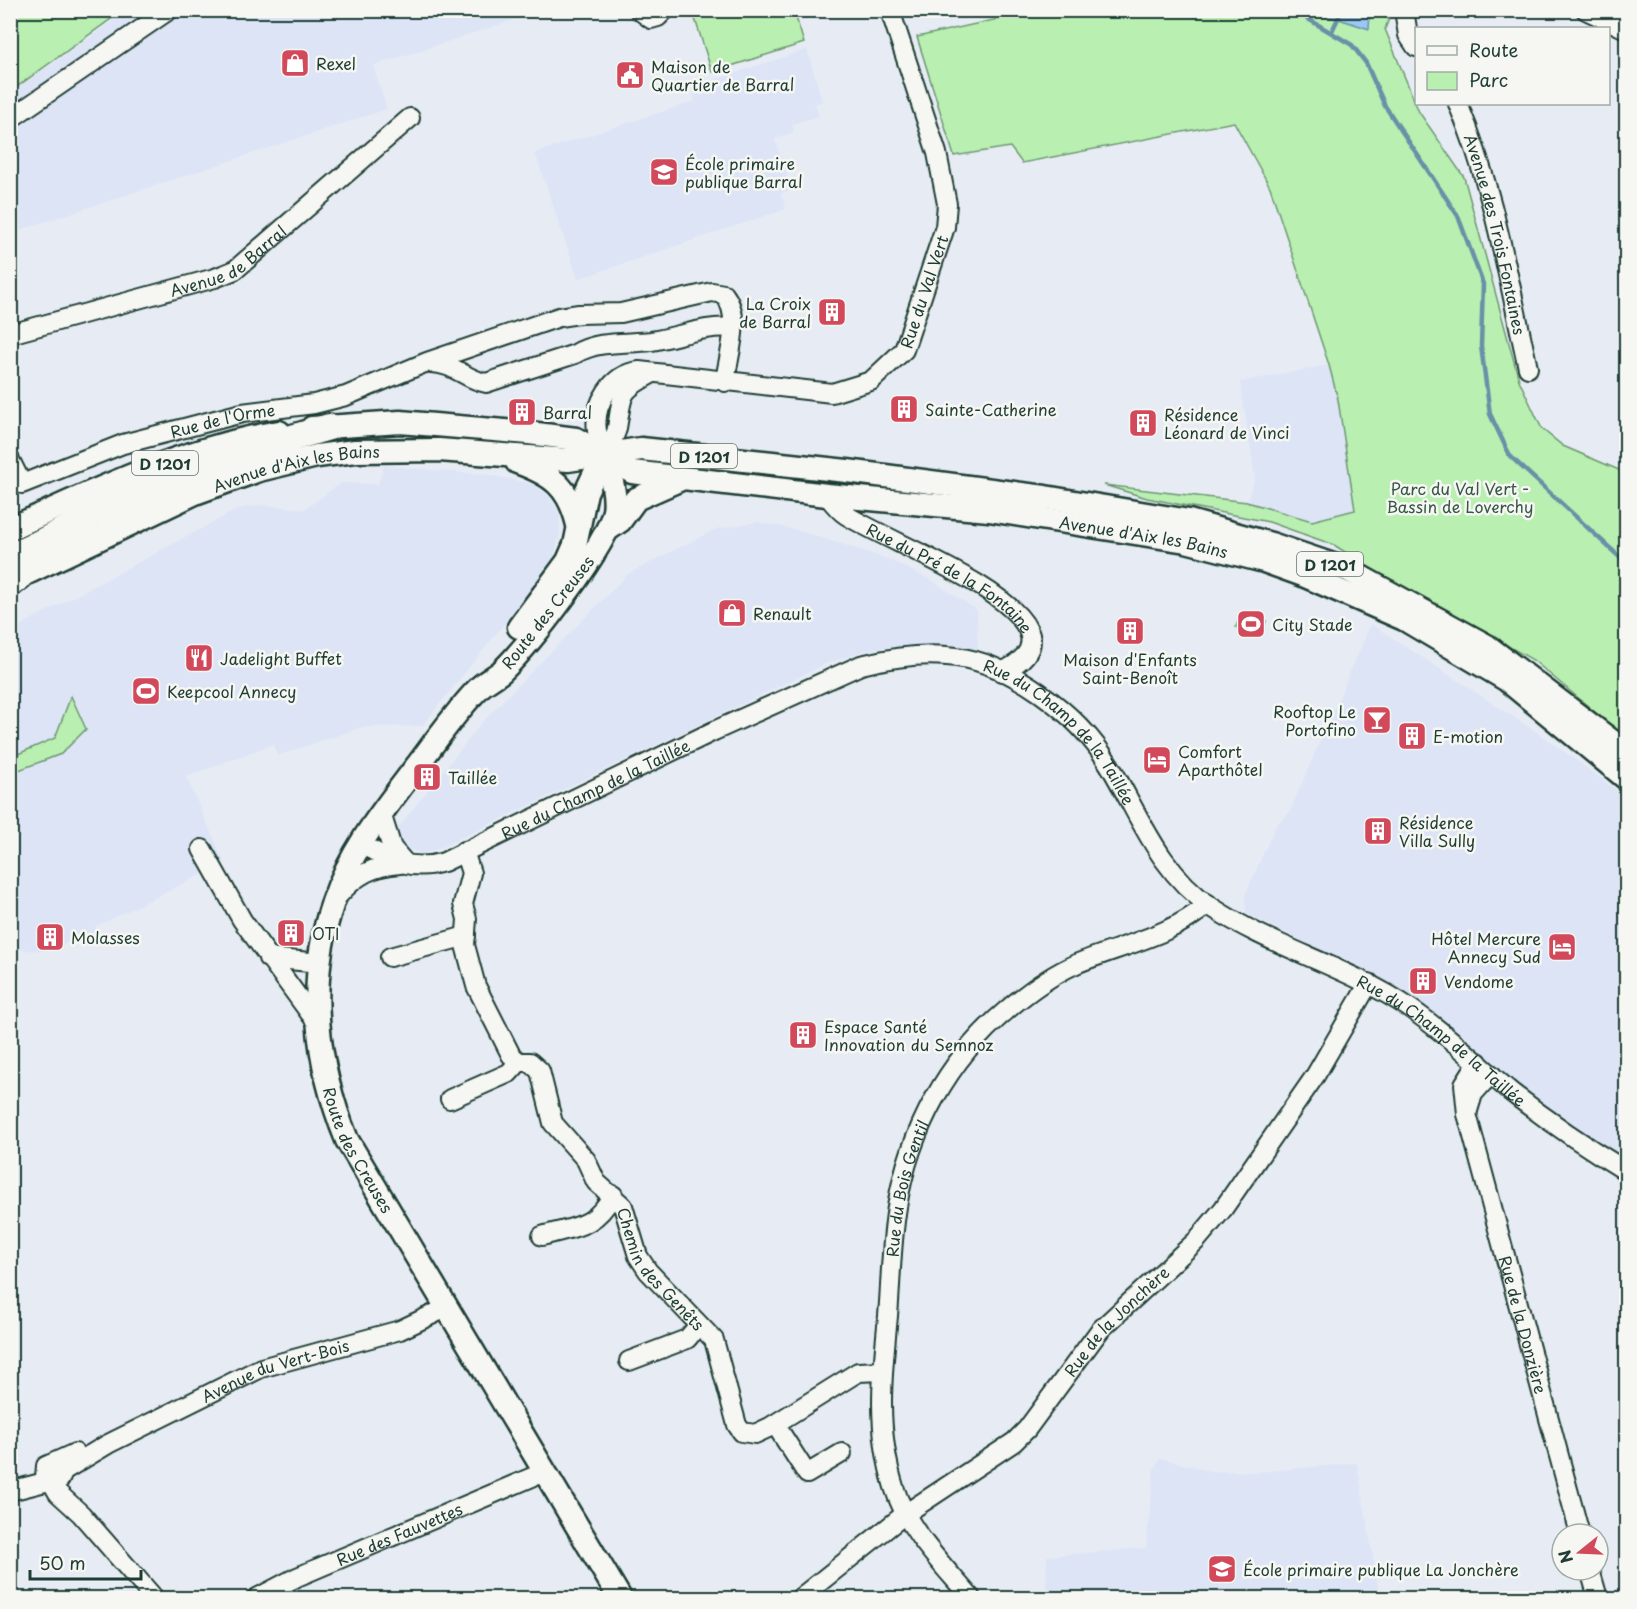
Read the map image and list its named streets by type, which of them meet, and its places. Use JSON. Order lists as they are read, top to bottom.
{
  "streets": {
    "main road": ["D 1201", "Avenue d'Aix les Bains", "Route des Creuses"],
    "street": [
      "Avenue des Trois Fontaines",
      "Avenue de Barral",
      "Rue du Val Vert",
      "Rue de l'Orme",
      "Rue du Pré de la Fontaine",
      "Rue du Champ de la Taillée",
      "Rue du Bois Gentil",
      "Chemin des Genêts",
      "Rue de la Jonchère",
      "Rue de la Donzière",
      "Avenue du Vert-Bois",
      "Rue des Fauvettes"
    ]
  },
  "crossings": [
    ["Rue du Val Vert", "Rue de l'Orme"],
    ["Rue du Val Vert", "Avenue d'Aix les Bains"],
    ["Rue du Val Vert", "Route des Creuses"],
    ["Avenue d'Aix les Bains", "Rue du Pré de la Fontaine"],
    ["Avenue d'Aix les Bains", "Route des Creuses"],
    ["Rue du Pré de la Fontaine", "Rue du Champ de la Taillée"],
    ["Route des Creuses", "Rue du Champ de la Taillée"],
    ["Route des Creuses", "Avenue du Vert-Bois"],
    ["Route des Creuses", "Rue des Fauvettes"],
    ["Rue du Champ de la Taillée", "Rue du Bois Gentil"],
    ["Rue du Champ de la Taillée", "Chemin des Genêts"],
    ["Rue du Champ de la Taillée", "Rue de la Jonchère"],
    ["Rue du Champ de la Taillée", "Rue de la Donzière"],
    ["Rue du Bois Gentil", "Chemin des Genêts"],
    ["Rue du Bois Gentil", "Rue de la Jonchère"]
  ],
  "parks": ["Parc du Val Vert - Bassin de Loverchy"],
  "places": {
    "shop": ["Rexel", "Renault"],
    "public building": ["Maison de Quartier de Barral"],
    "school or university": ["École primaire publique Barral", "École primaire publique La Jonchère"],
    "building": [
      "La Croix de Barral",
      "Sainte-Catherine",
      "Barral",
      "Résidence Léonard de Vinci",
      "Maison d'Enfants Saint-Benoît",
      "E-motion",
      "Taillée",
      "Résidence Villa Sully",
      "OTI",
      "Molasses",
      "Vendome",
      "Espace Santé Innovation du Semnoz"
    ],
    "sports": ["City Stade", "Keepcool Annecy"],
    "restaurant": ["Jadelight Buffet"],
    "bar": ["Rooftop Le Portofino"],
    "hotel": ["Comfort Aparthôtel", "Hôtel Mercure Annecy Sud"]
  },
  "legend": ["Route", "Parc"],
  "scale_bar": "50 m",
  "north": "left"
}
